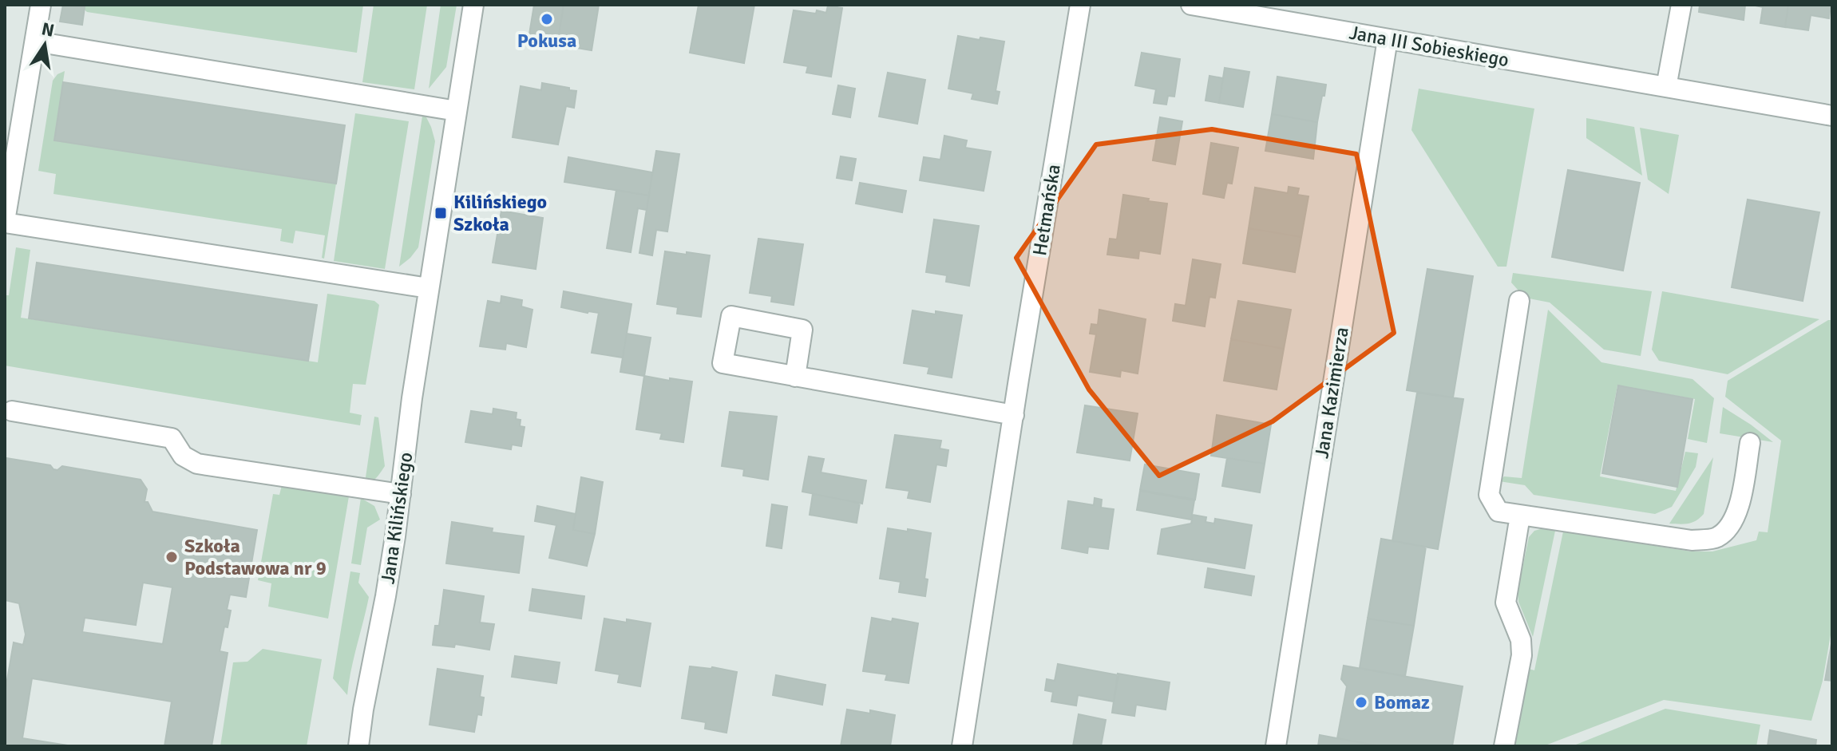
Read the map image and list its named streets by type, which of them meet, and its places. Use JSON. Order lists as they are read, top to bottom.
{
  "streets": {
    "street": [
      "Jana III Sobieskiego",
      "Hetmańska",
      "Jana Kazimierza",
      "Jana Kilińskiego"
    ]
  },
  "crossings": [
    ["Jana III Sobieskiego", "Jana Kazimierza"]
  ],
  "places": {
    "other": ["Pokusa", "Szkoła Podstawowa nr 9", "Bomaz"],
    "transit": ["Kilińskiego Szkoła"]
  },
  "north": "top"
}
